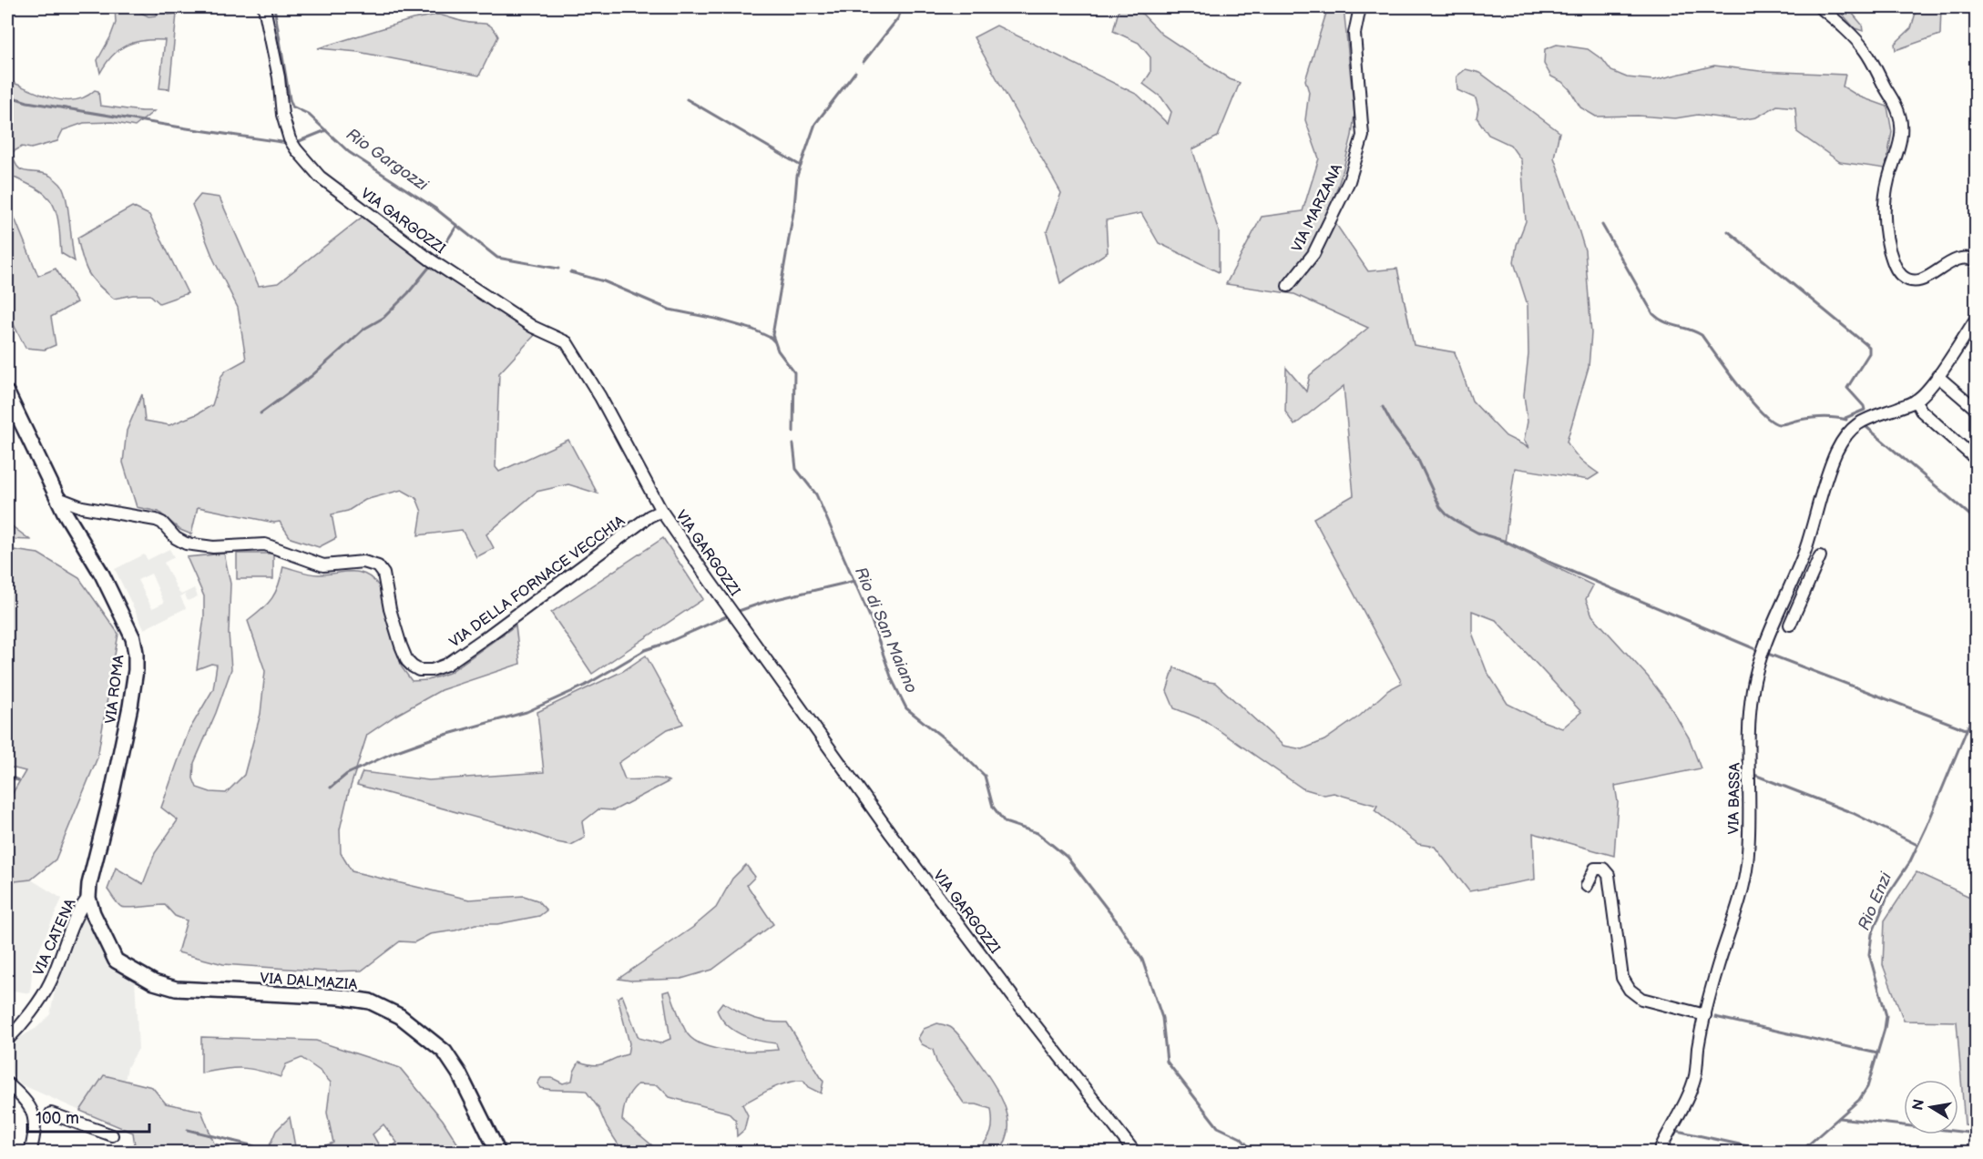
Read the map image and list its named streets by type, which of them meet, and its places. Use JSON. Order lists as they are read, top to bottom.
{
  "streets": {
    "main road": ["VIA ROMA", "VIA DALMAZIA"],
    "street": [
      "VIA MARZANA",
      "VIA GARGOZZI",
      "VIA DELLA FORNACE VECCHIA",
      "VIA BASSA",
      "VIA CATENA"
    ]
  },
  "crossings": [
    ["VIA GARGOZZI", "VIA DELLA FORNACE VECCHIA"],
    ["VIA DELLA FORNACE VECCHIA", "VIA ROMA"],
    ["VIA ROMA", "VIA CATENA"],
    ["VIA ROMA", "VIA DALMAZIA"],
    ["VIA CATENA", "VIA DALMAZIA"]
  ],
  "water": ["Rio Gargozzi", "Rio di San Maiano", "Rio Enzi"],
  "scale_bar": "100 m",
  "north": "left"
}
